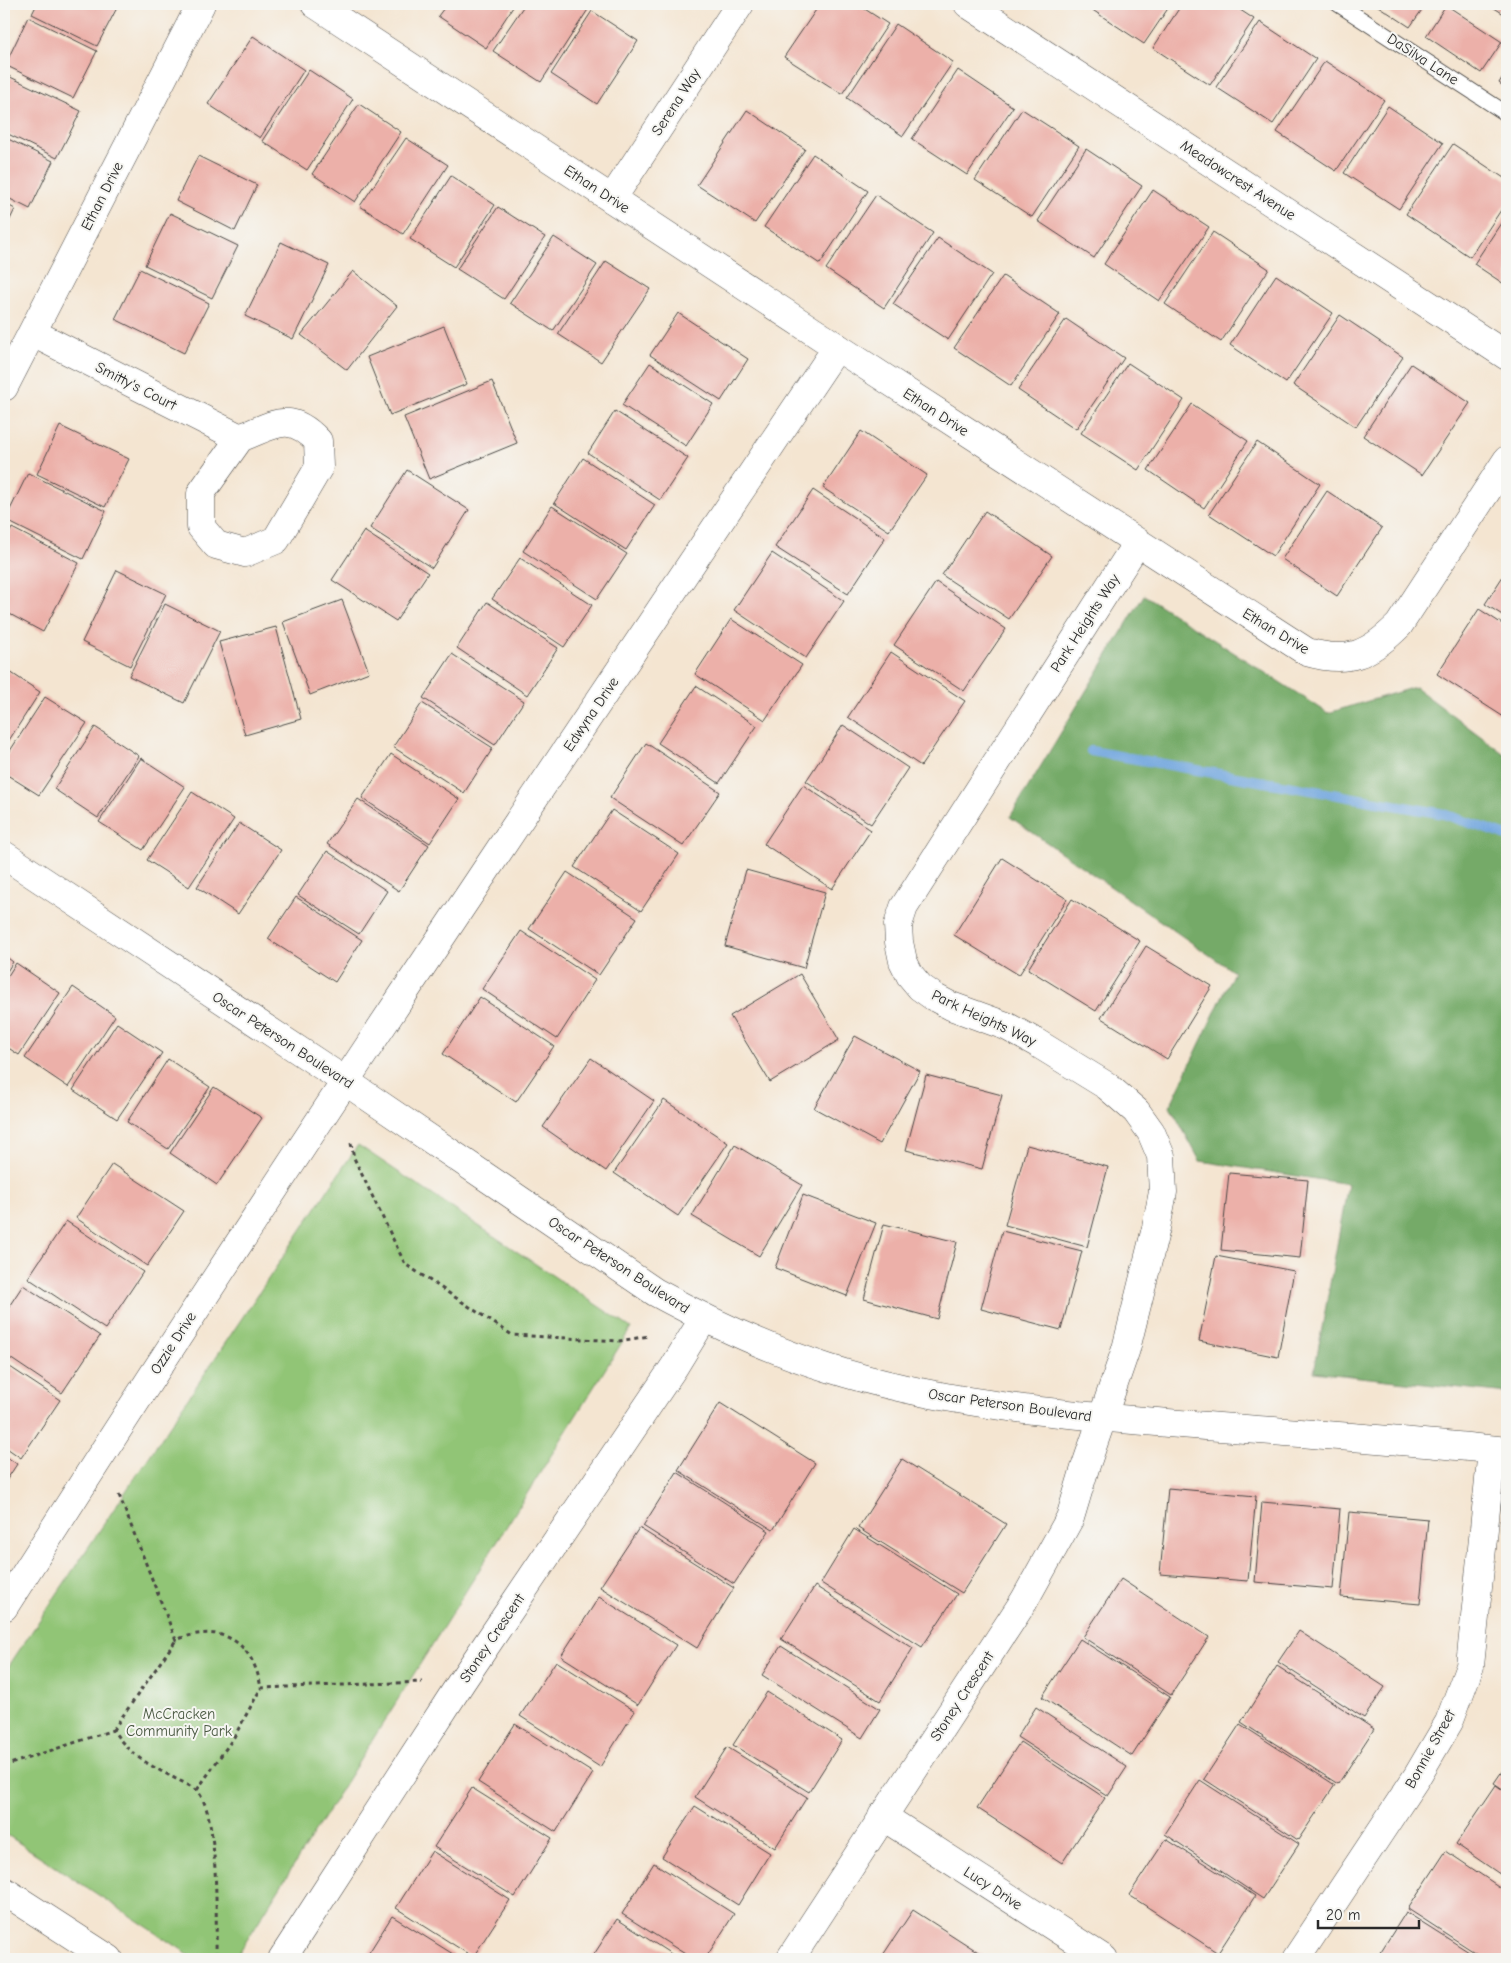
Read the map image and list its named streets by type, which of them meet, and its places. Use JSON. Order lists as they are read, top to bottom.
{
  "streets": {
    "street": [
      "Serena Way",
      "Meadowcrest Avenue",
      "Ethan Drive",
      "Smitty's Court",
      "Park Heights Way",
      "Edwyna Drive",
      "Oscar Peterson Boulevard",
      "Ozzie Drive",
      "Stoney Crescent",
      "Bonnie Street",
      "Lucy Drive"
    ],
    "lane": ["DaSilva Lane"]
  },
  "crossings": [
    ["Serena Way", "Ethan Drive"],
    ["Ethan Drive", "Smitty's Court"],
    ["Ethan Drive", "Park Heights Way"],
    ["Ethan Drive", "Edwyna Drive"],
    ["Park Heights Way", "Oscar Peterson Boulevard"],
    ["Park Heights Way", "Stoney Crescent"],
    ["Edwyna Drive", "Oscar Peterson Boulevard"],
    ["Edwyna Drive", "Ozzie Drive"],
    ["Oscar Peterson Boulevard", "Ozzie Drive"],
    ["Oscar Peterson Boulevard", "Stoney Crescent"],
    ["Oscar Peterson Boulevard", "Bonnie Street"],
    ["Stoney Crescent", "Lucy Drive"]
  ],
  "parks": ["McCracken Community Park"],
  "scale_bar": "20 m"
}
